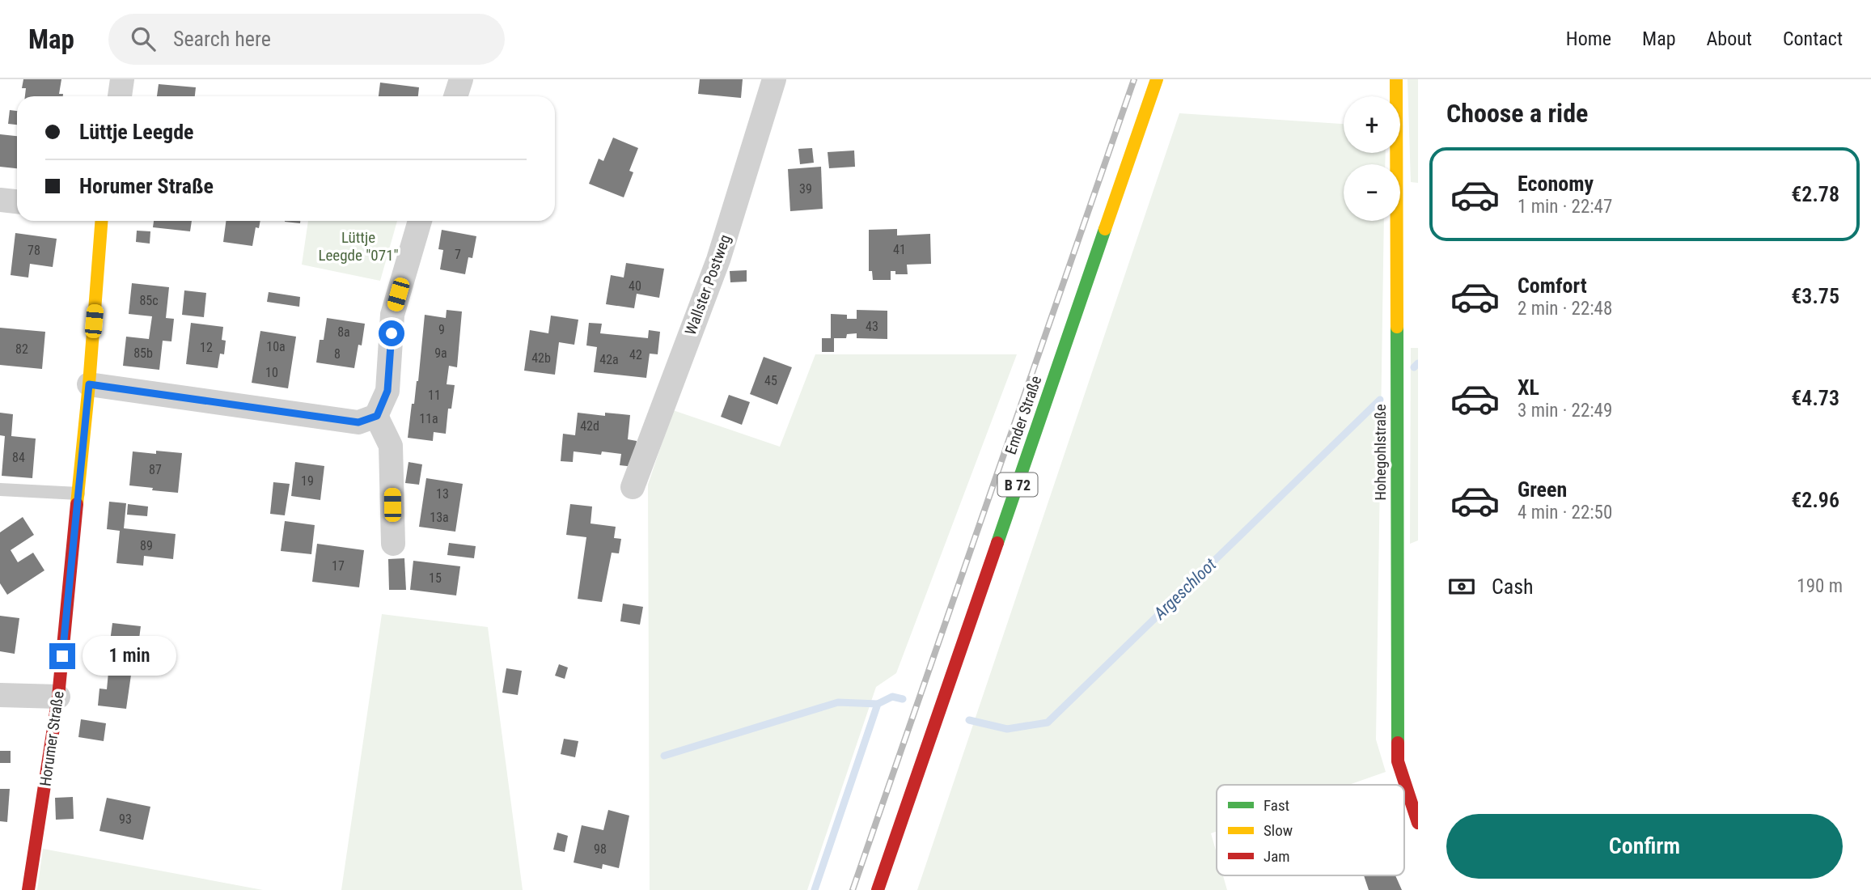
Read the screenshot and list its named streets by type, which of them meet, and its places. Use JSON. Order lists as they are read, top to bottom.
{
  "streets": {
    "street": [
      "Wallster Postweg",
      "Emder Straße",
      "Hohegohlstraße",
      "B 72",
      "Horumer Straße"
    ]
  },
  "water": ["Argeschloot"],
  "parks": ["Lüttje Leegde \"071\""],
  "house_numbers": [
    "39",
    "41",
    "78",
    "7",
    "40",
    "85c",
    "43",
    "9",
    "8a",
    "10a",
    "12",
    "82",
    "85b",
    "9a",
    "8",
    "42",
    "42b",
    "42a",
    "10",
    "45",
    "11",
    "11a",
    "42d",
    "84",
    "87",
    "19",
    "13",
    "13a",
    "89",
    "17",
    "15",
    "93",
    "98"
  ],
  "legend": ["Fast", "Slow", "Jam"],
  "page": {
    "header": "Map",
    "search": "Search here",
    "nav": [
      "Home",
      "Map",
      "About",
      "Contact"
    ],
    "heading": "Choose a ride",
    "map_buttons": ["+", "−"],
    "banner": ["Lüttje Leegde", "Horumer Straße"],
    "list": [
      {
        "name": "Economy",
        "note": "1 min · 22:47",
        "value": "€2.78"
      },
      {
        "name": "Comfort",
        "note": "2 min · 22:48",
        "value": "€3.75"
      },
      {
        "name": "XL",
        "note": "3 min · 22:49",
        "value": "€4.73"
      },
      {
        "name": "Green",
        "note": "4 min · 22:50",
        "value": "€2.96"
      }
    ],
    "pay": ["Cash", "190 m"],
    "bubble": "1 min",
    "buttons": "Confirm"
  }
}
